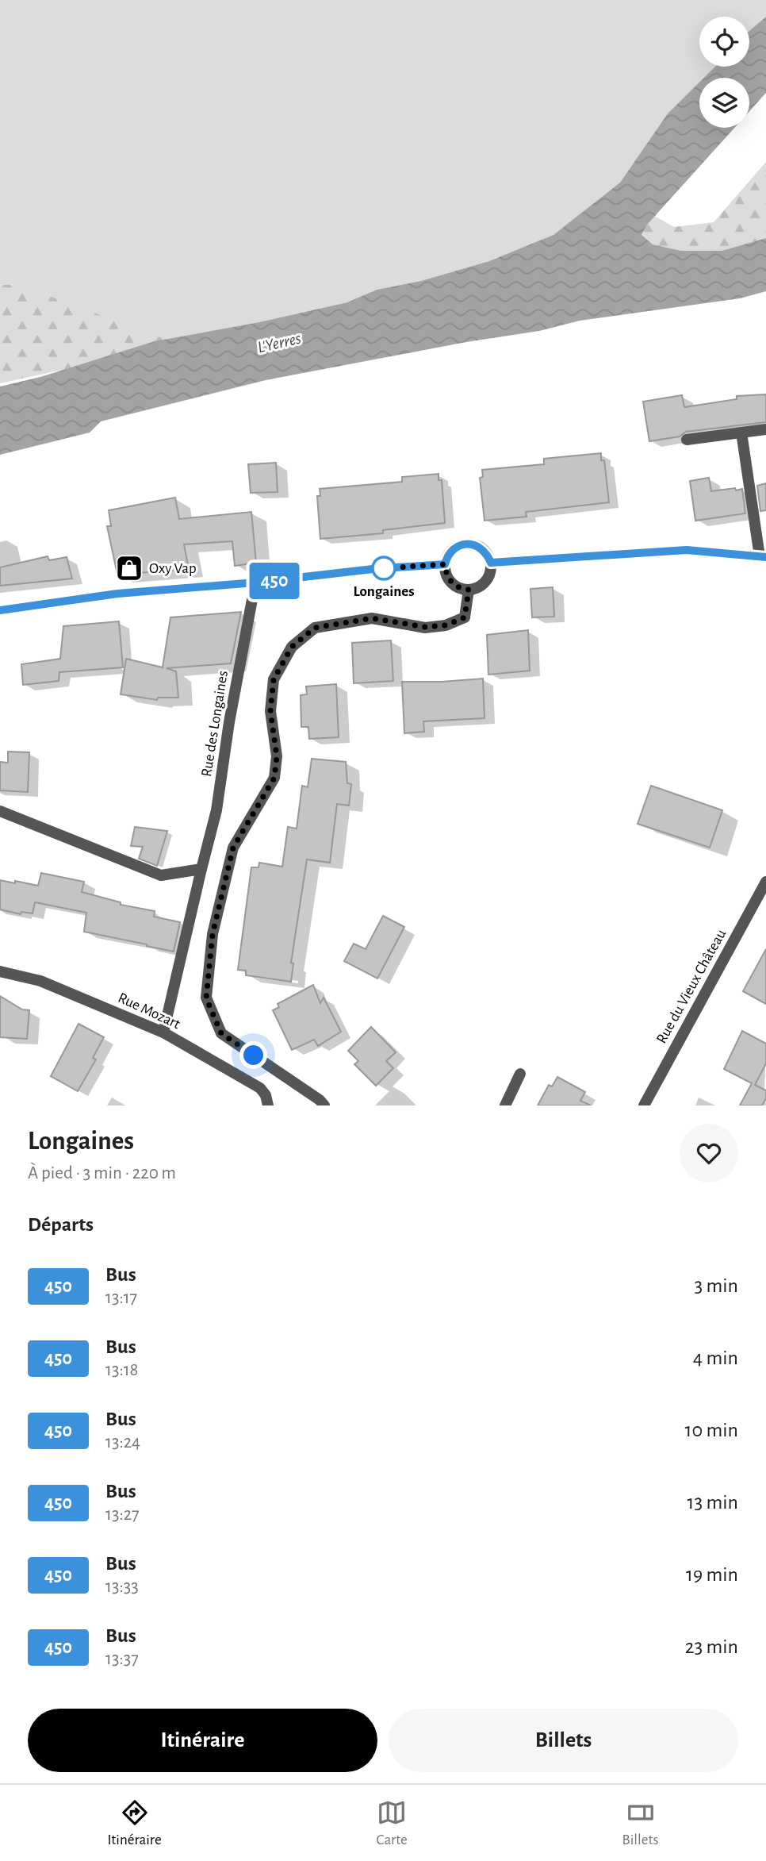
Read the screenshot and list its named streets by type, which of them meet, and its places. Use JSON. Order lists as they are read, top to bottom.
{
  "streets": {
    "street": ["Rue des Longaines", "Rue du Vieux Château", "Rue Mozart"]
  },
  "crossings": [
    ["Rue des Longaines", "Rue Mozart"]
  ],
  "water": ["L'Yerres"],
  "places": {
    "shop": ["Oxy Vap"],
    "other": ["Longaines"]
  },
  "lines": ["bus line 450"],
  "page": {
    "on_map": "450",
    "heading": [
      ["Longaines", "À pied · 3 min · 220 m"],
      "Départs"
    ],
    "list": [
      {
        "mark": "450",
        "name": "Bus",
        "note": "13:17",
        "value": "3 min"
      },
      {
        "mark": "450",
        "name": "Bus",
        "note": "13:18",
        "value": "4 min"
      },
      {
        "mark": "450",
        "name": "Bus",
        "note": "13:24",
        "value": "10 min"
      },
      {
        "mark": "450",
        "name": "Bus",
        "note": "13:27",
        "value": "13 min"
      },
      {
        "mark": "450",
        "name": "Bus",
        "note": "13:33",
        "value": "19 min"
      },
      {
        "mark": "450",
        "name": "Bus",
        "note": "13:37",
        "value": "23 min"
      }
    ],
    "buttons": ["Itinéraire", "Billets"],
    "tabs": ["Itinéraire", "Carte", "Billets"]
  }
}
